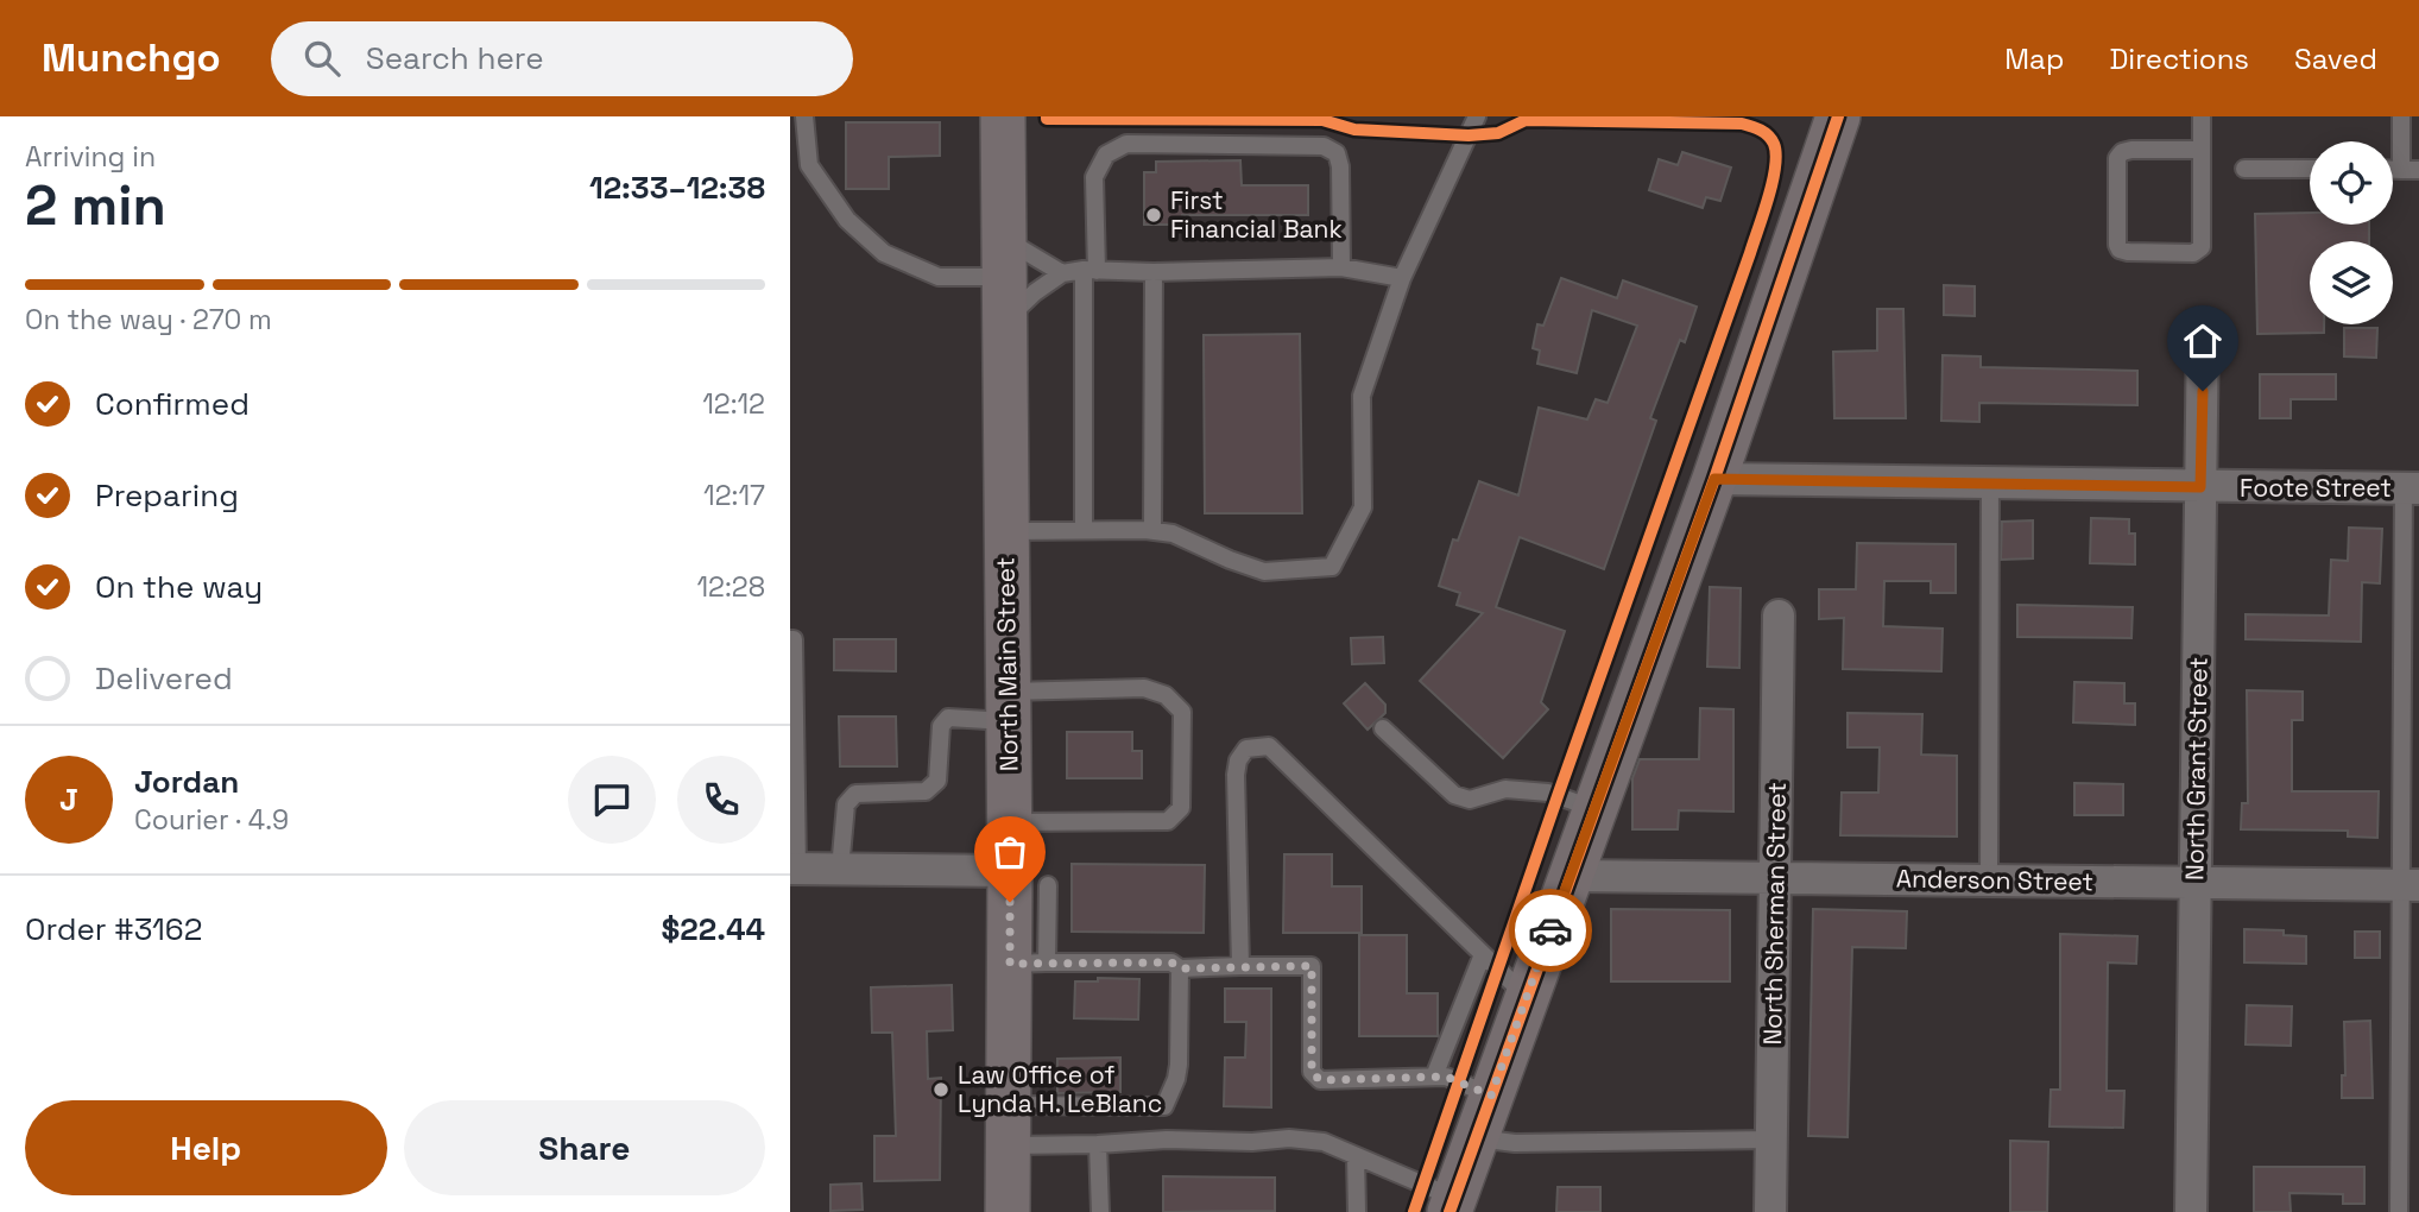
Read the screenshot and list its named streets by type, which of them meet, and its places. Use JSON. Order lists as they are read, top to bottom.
{
  "streets": {
    "street": [
      "Foote Street",
      "North Main Street",
      "North Grant Street",
      "Anderson Street",
      "North Sherman Street"
    ]
  },
  "crossings": [
    ["Foote Street", "North Grant Street"],
    ["North Grant Street", "Anderson Street"],
    ["Anderson Street", "North Sherman Street"]
  ],
  "places": ["First Financial Bank", "Law Office of Lynda H. LeBlanc"],
  "page": {
    "header": "Munchgo",
    "search": "Search here",
    "nav": ["Map", "Directions", "Saved"],
    "heading": ["2 min", "Arriving in", "12:33–12:38"],
    "panel": [
      "Jordan",
      "Courier · 4.9",
      "Order #3162",
      "$22.44"
    ],
    "bar": "On the way · 270 m",
    "list": [
      ["Confirmed", "12:12"],
      ["Preparing", "12:17"],
      ["On the way", "12:28"],
      "Delivered"
    ],
    "round": "J",
    "buttons": ["Help", "Share"]
  }
}
